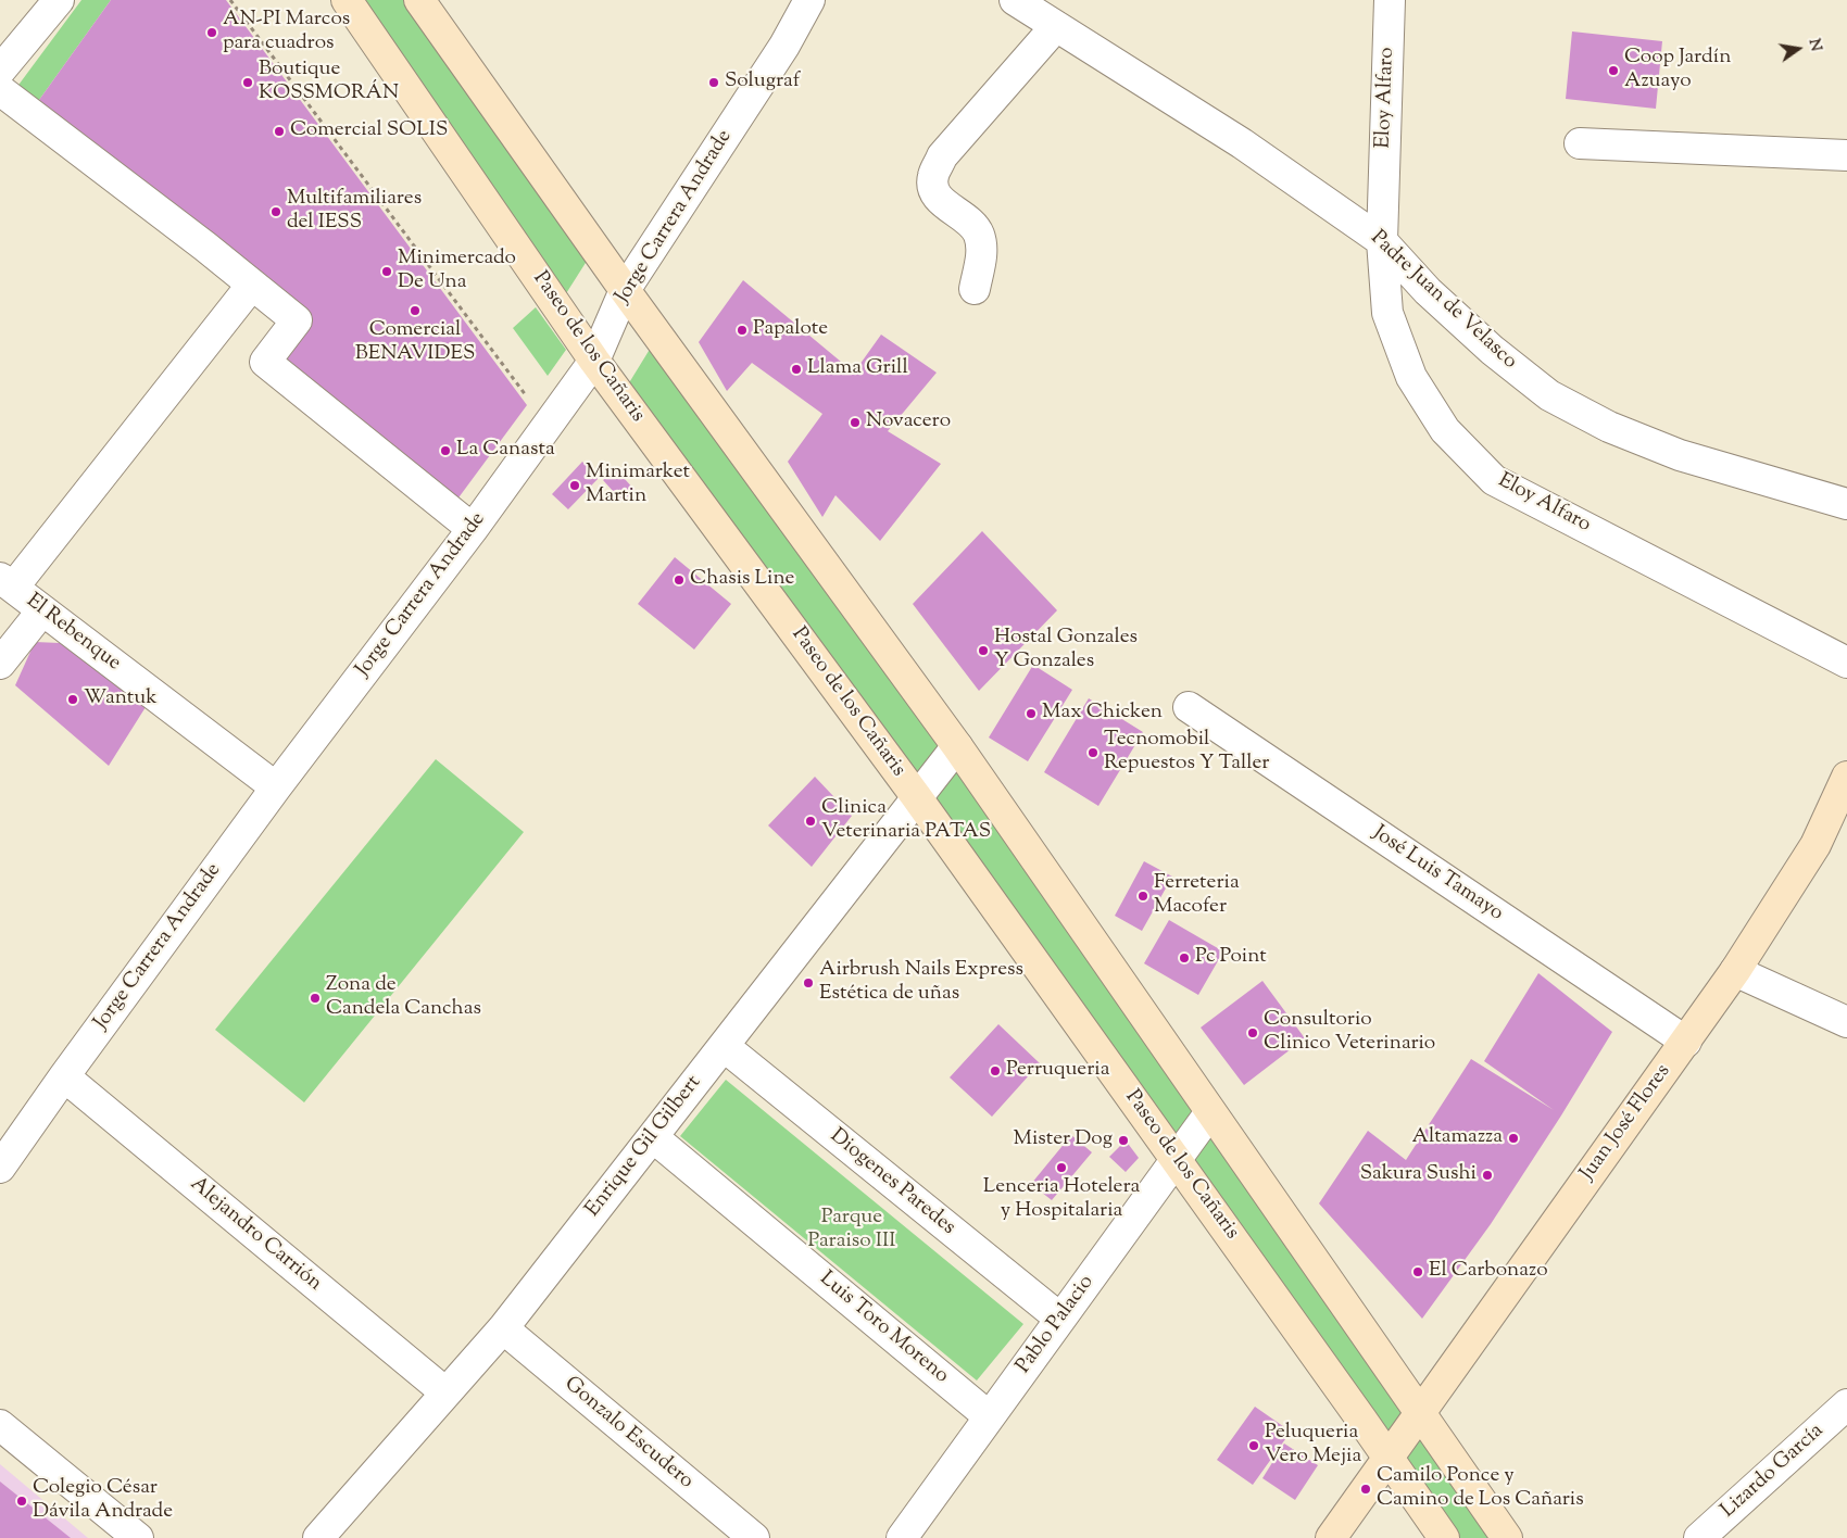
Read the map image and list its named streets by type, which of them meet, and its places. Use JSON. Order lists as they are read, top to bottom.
{
  "streets": {
    "main road": ["Paseo de los Cañaris", "Juan José Flores"],
    "street": [
      "Eloy Alfaro",
      "Jorge Carrera Andrade",
      "Padre Juan de Velasco",
      "El Rebenque",
      "José Luis Tamayo",
      "Enrique Gil Gilbert",
      "Diogenes Paredes",
      "Alejandro Carrión",
      "Pablo Palacio",
      "Luis Toro Moreno",
      "Gonzalo Escudero",
      "Lizardo García"
    ]
  },
  "crossings": [
    ["Eloy Alfaro", "Padre Juan de Velasco"],
    ["Jorge Carrera Andrade", "Paseo de los Cañaris"],
    ["Jorge Carrera Andrade", "El Rebenque"],
    ["Jorge Carrera Andrade", "Alejandro Carrión"],
    ["Paseo de los Cañaris", "Juan José Flores"],
    ["Paseo de los Cañaris", "Enrique Gil Gilbert"],
    ["Paseo de los Cañaris", "Pablo Palacio"],
    ["José Luis Tamayo", "Juan José Flores"],
    ["Enrique Gil Gilbert", "Diogenes Paredes"],
    ["Enrique Gil Gilbert", "Alejandro Carrión"],
    ["Enrique Gil Gilbert", "Luis Toro Moreno"],
    ["Enrique Gil Gilbert", "Gonzalo Escudero"],
    ["Diogenes Paredes", "Pablo Palacio"],
    ["Pablo Palacio", "Luis Toro Moreno"]
  ],
  "parks": ["Parque Paraiso III"],
  "places": [
    "AN-PI Marcos para cuadros",
    "Coop Jardín Azuayo",
    "Boutique KOSSMORÁN",
    "Solugraf",
    "Comercial SOLIS",
    "Multifamiliares del IESS",
    "Minimercado De Una",
    "Comercial BENAVIDES",
    "Papalote",
    "Llama Grill",
    "Novacero",
    "La Canasta",
    "Minimarket Martin",
    "Chasis Line",
    "Hostal Gonzales Y Gonzales",
    "Wantuk",
    "Max Chicken",
    "Tecnomobil Repuestos Y Taller",
    "Clinica Veterinaria PATAS",
    "Ferreteria Macofer",
    "Pc Point",
    "Airbrush Nails Express Estética de uñas",
    "Zona de Candela Canchas",
    "Consultorio Clinico Veterinario",
    "Perruqueria",
    "Altamazza",
    "Mister Dog",
    "Lenceria Hotelera y Hospitalaria",
    "Sakura Sushi",
    "El Carbonazo",
    "Peluqueria Vero Mejia",
    "Camilo Ponce y Camino de Los Cañaris",
    "Colegio César Dávila Andrade"
  ],
  "north": "right"
}
